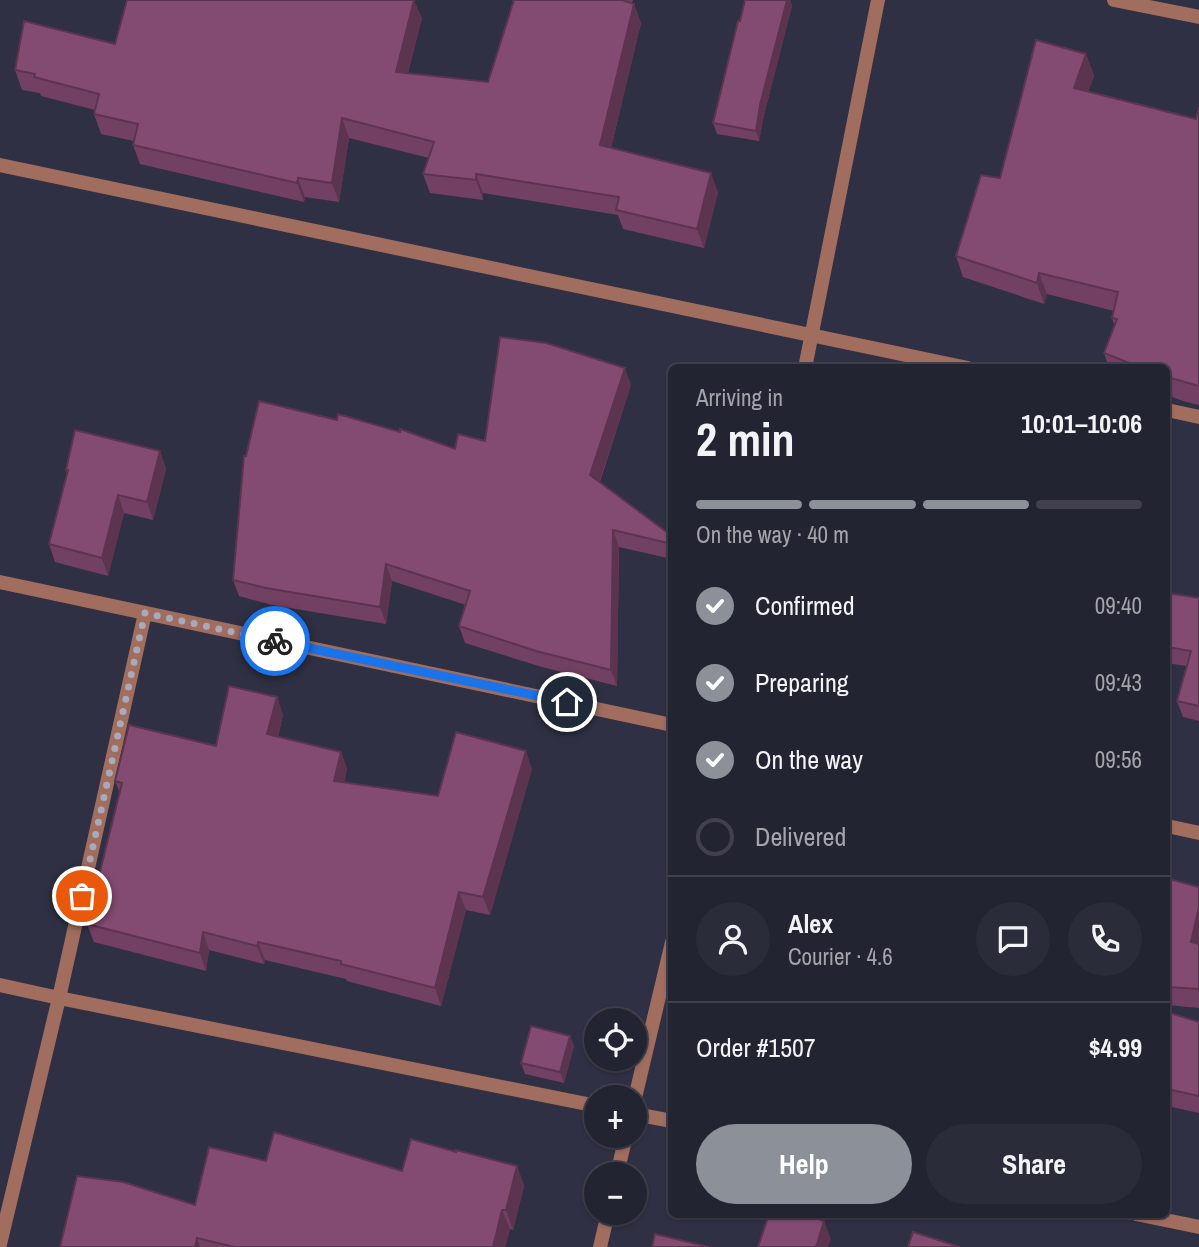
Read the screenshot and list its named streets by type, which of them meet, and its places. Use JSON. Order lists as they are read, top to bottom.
{
  "page": {
    "heading": ["2 min", "Arriving in", "10:01–10:06"],
    "panel": [
      "Alex",
      "Courier · 4.6",
      "Order #1507",
      "$4.99"
    ],
    "bar": "On the way · 40 m",
    "list": [
      ["Confirmed", "09:40"],
      ["Preparing", "09:43"],
      ["On the way", "09:56"],
      "Delivered"
    ],
    "map_buttons": ["+", "−"],
    "buttons": ["Help", "Share"]
  }
}
